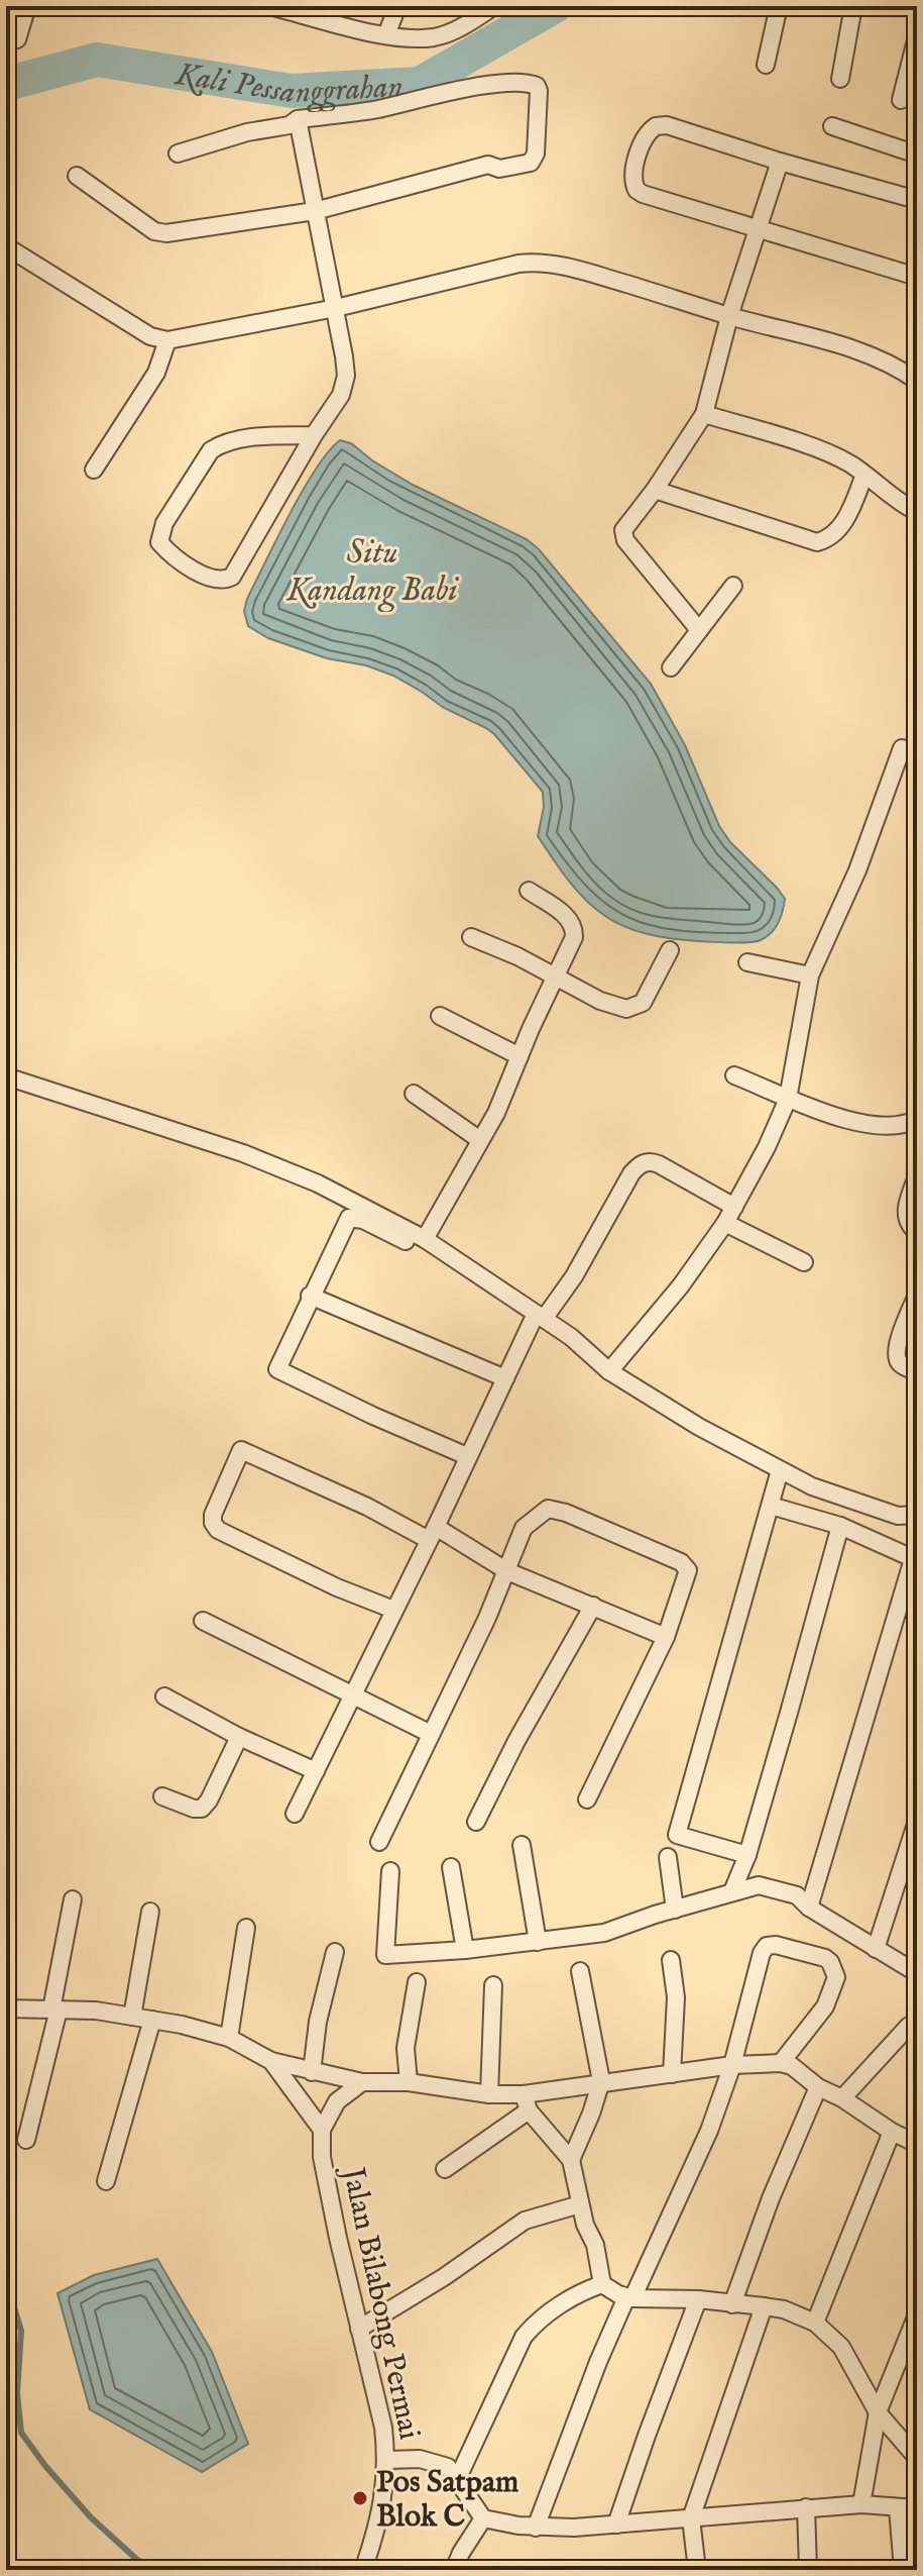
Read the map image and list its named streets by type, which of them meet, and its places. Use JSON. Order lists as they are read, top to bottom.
{
  "streets": {
    "street": ["Jalan Bilabong Permai"]
  },
  "water": ["Kali Pessanggrahan", "Situ Kandang Babi"],
  "places": ["Pos Satpam Blok C"]
}
